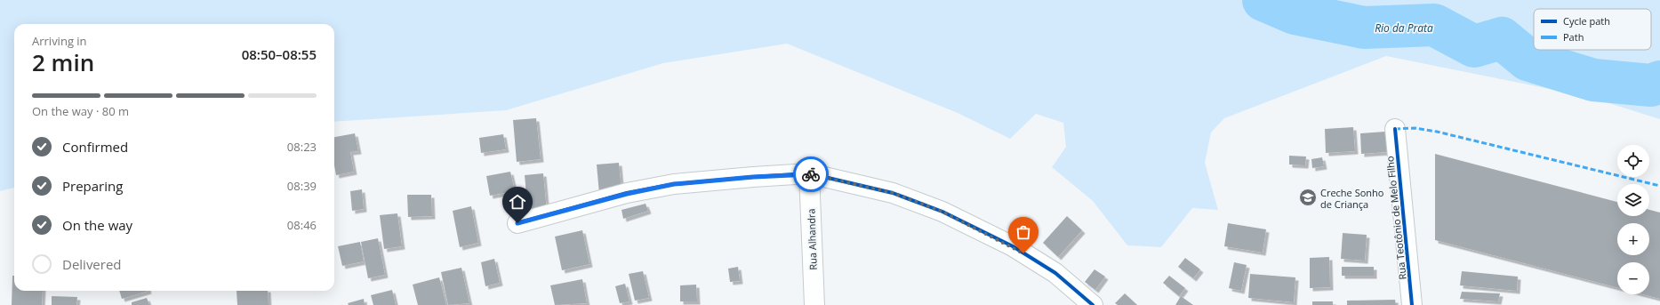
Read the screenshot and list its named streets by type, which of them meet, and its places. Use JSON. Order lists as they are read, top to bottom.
{
  "streets": {
    "street": ["Rua Teotônio de Melo Filho", "Rua Alhandra"]
  },
  "water": ["Rio da Prata"],
  "places": {
    "school or university": ["Creche Sonho de Criança"]
  },
  "legend": ["Cycle path", "Path"],
  "page": {
    "heading": ["2 min", "Arriving in", "08:50–08:55"],
    "bar": "On the way · 80 m",
    "list": [
      ["Confirmed", "08:23"],
      ["Preparing", "08:39"],
      ["On the way", "08:46"],
      "Delivered"
    ],
    "map_buttons": ["+", "−"]
  }
}
